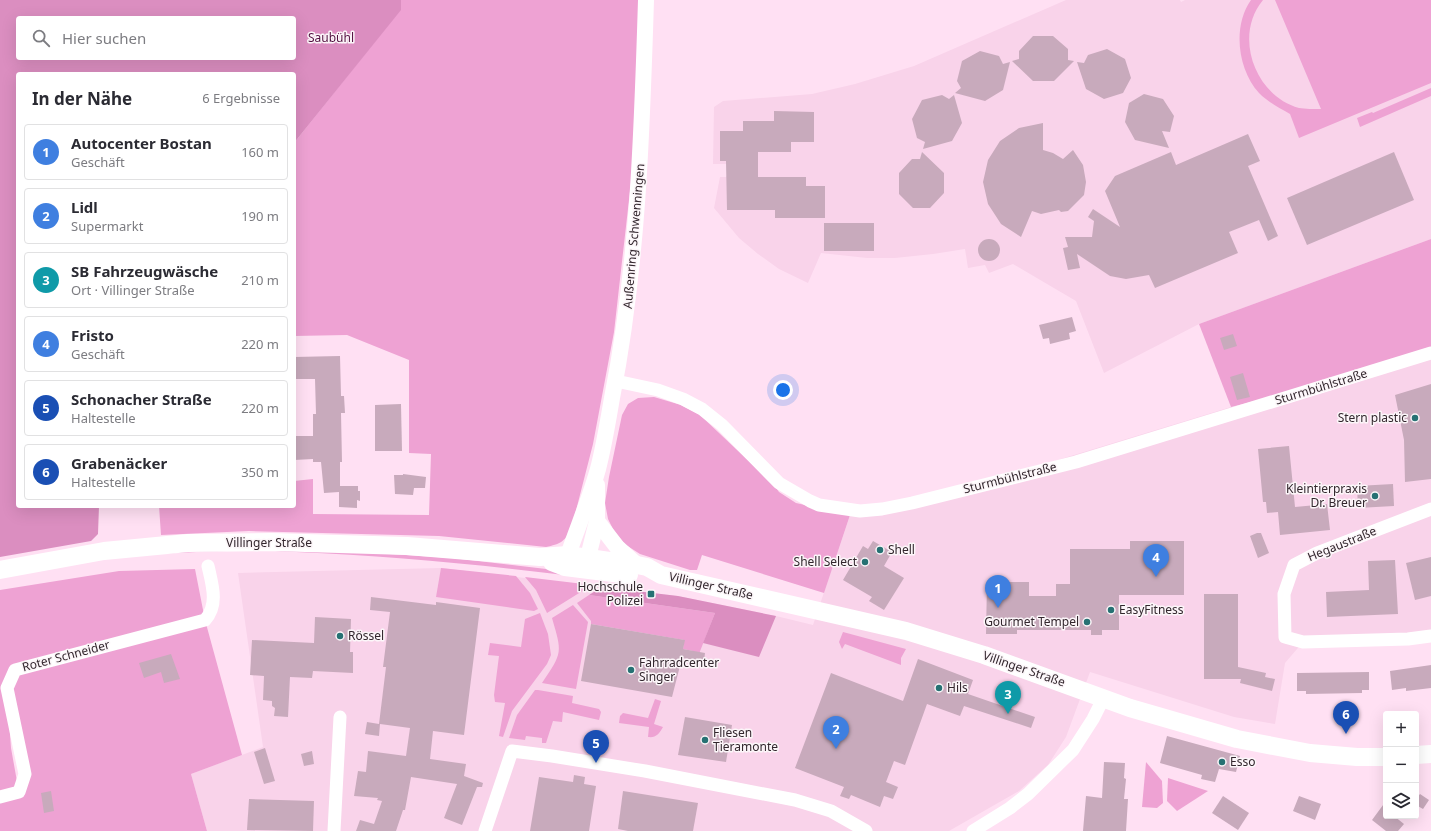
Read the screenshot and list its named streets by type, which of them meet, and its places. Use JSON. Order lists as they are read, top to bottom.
{
  "streets": {
    "main road": ["Villinger Straße"],
    "street": [
      "Außenring Schwenningen",
      "Sturmbühlstraße",
      "Hegaustraße",
      "Roter Schneider"
    ]
  },
  "crossings": [
    ["Außenring Schwenningen", "Sturmbühlstraße"],
    ["Außenring Schwenningen", "Villinger Straße"]
  ],
  "parks": ["Saubühl"],
  "places": {
    "other": [
      "Stern plastic",
      "Kleintierpraxis Dr. Breuer",
      "Shell",
      "Shell Select",
      "EasyFitness",
      "Gourmet Tempel",
      "Rössel",
      "Fahrradcenter Singer",
      "Hils",
      "Fliesen Tieramonte",
      "Esso"
    ],
    "transit": ["Hochschule Polizei"]
  },
  "page": {
    "search": "Hier suchen",
    "heading": ["In der Nähe", "6 Ergebnisse"],
    "list": [
      {
        "mark": "1",
        "name": "Autocenter Bostan",
        "note": "Geschäft",
        "value": "160 m"
      },
      {
        "mark": "2",
        "name": "Lidl",
        "note": "Supermarkt",
        "value": "190 m"
      },
      {
        "mark": "3",
        "name": "SB Fahrzeugwäsche",
        "note": "Ort · Villinger Straße",
        "value": "210 m"
      },
      {
        "mark": "4",
        "name": "Fristo",
        "note": "Geschäft",
        "value": "220 m"
      },
      {
        "mark": "5",
        "name": "Schonacher Straße",
        "note": "Haltestelle",
        "value": "220 m"
      },
      {
        "mark": "6",
        "name": "Grabenäcker",
        "note": "Haltestelle",
        "value": "350 m"
      }
    ],
    "pins": [
      "4",
      "1",
      "3",
      "6",
      "2",
      "5"
    ],
    "map_buttons": ["+", "−"]
  }
}
